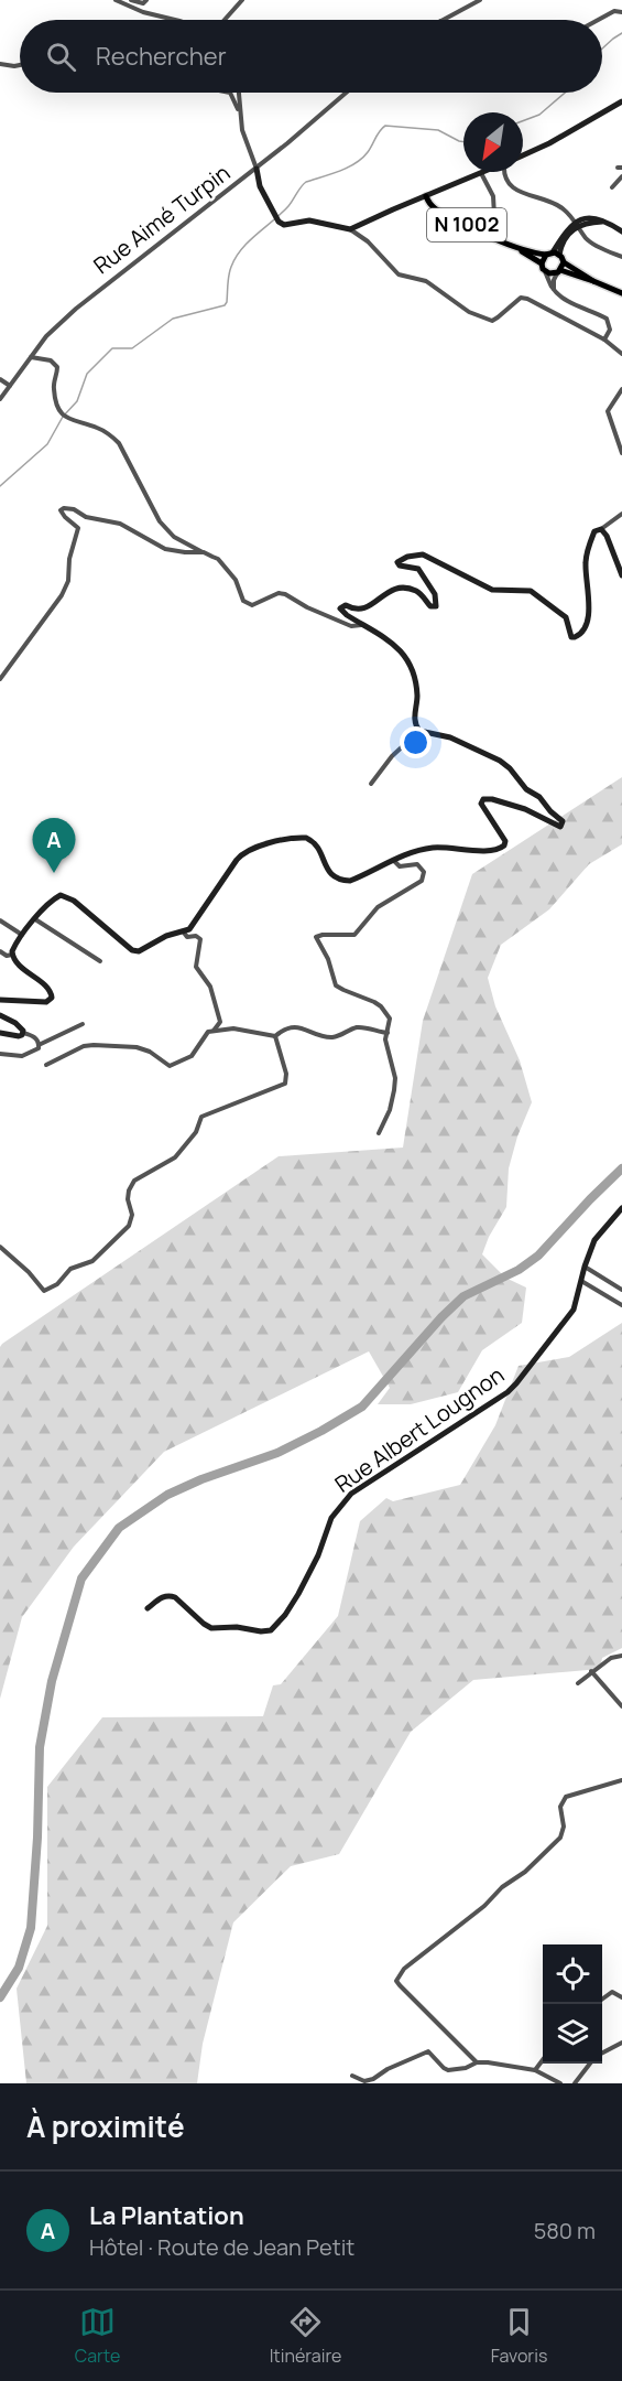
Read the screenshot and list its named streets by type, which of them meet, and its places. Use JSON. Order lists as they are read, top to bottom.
{
  "streets": {
    "main road": ["N 1002"],
    "street": ["Rue Aimé Turpin", "Rue Albert Lougnon"]
  },
  "north": "bottom left",
  "page": {
    "search": "Rechercher",
    "pins": "A",
    "heading": "À proximité",
    "list": [
      {
        "mark": "A",
        "name": "La Plantation",
        "note": "Hôtel · Route de Jean Petit",
        "value": "580 m"
      }
    ],
    "nav": ["Carte", "Itinéraire", "Favoris"]
  }
}
